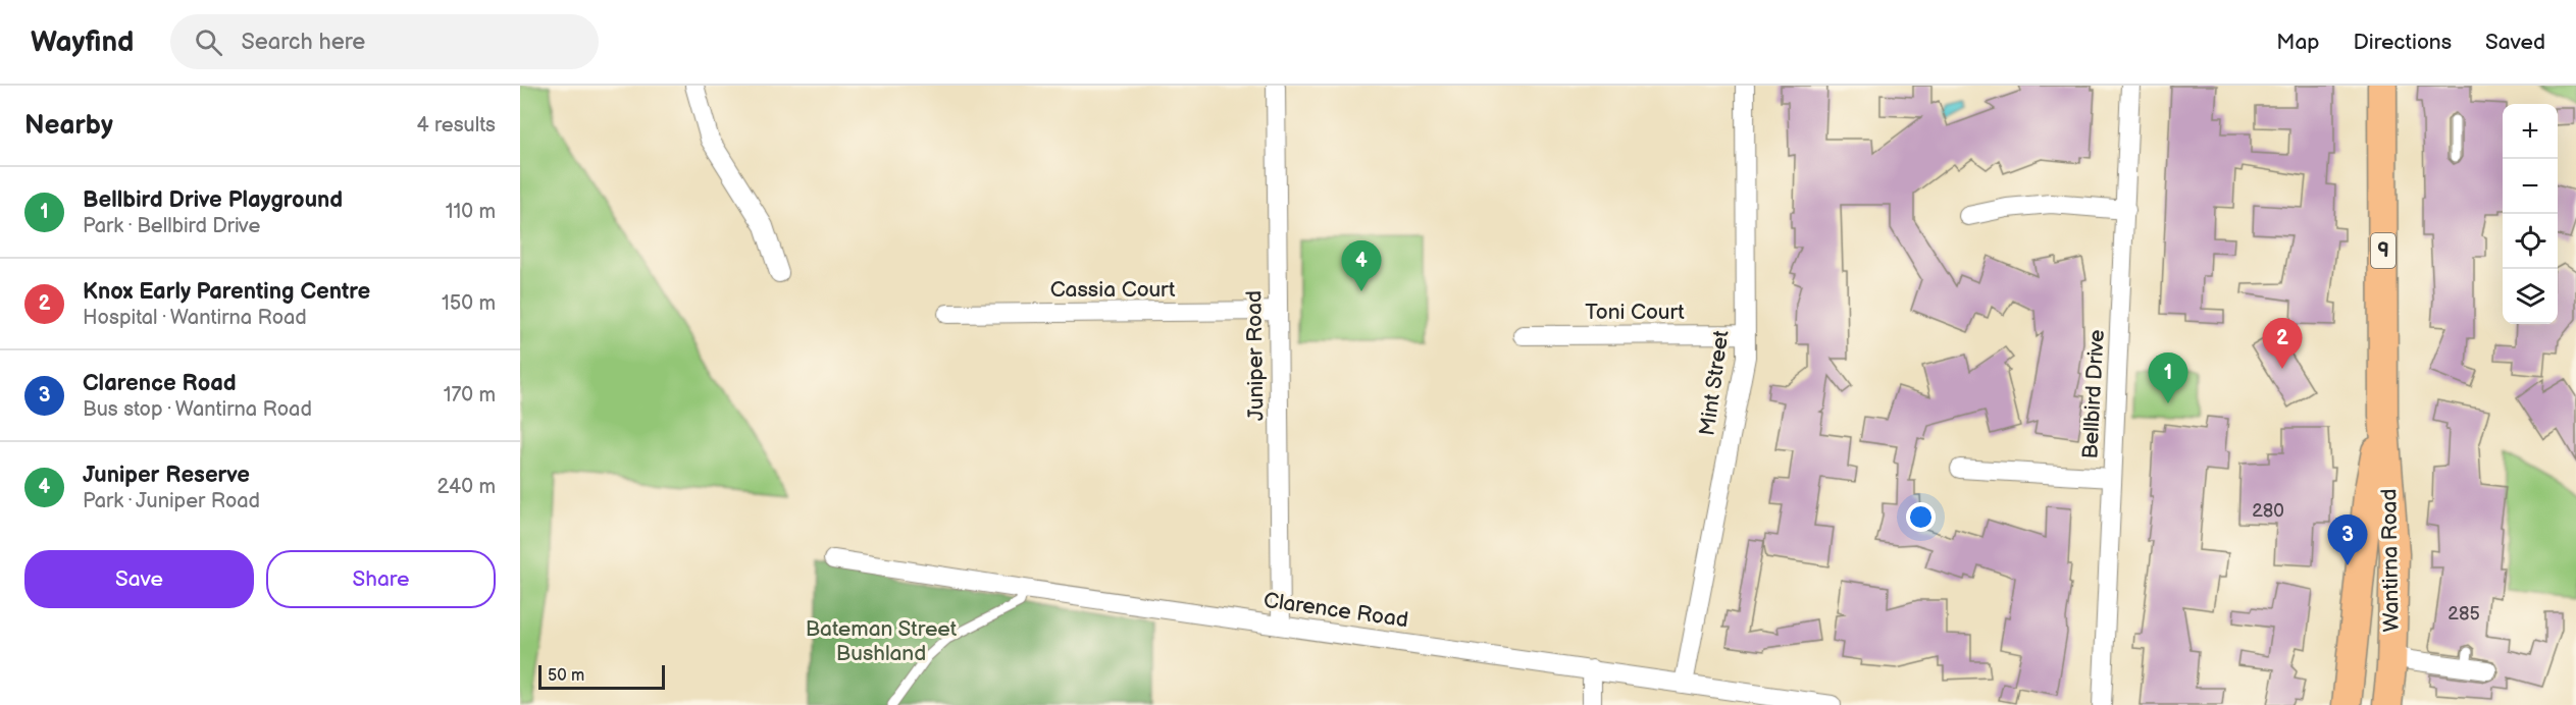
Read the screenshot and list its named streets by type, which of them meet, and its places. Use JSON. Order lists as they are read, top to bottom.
{
  "streets": {
    "main road": ["9", "Wantirna Road"],
    "street": [
      "Cassia Court",
      "Toni Court",
      "Juniper Road",
      "Mint Street",
      "Bellbird Drive",
      "Clarence Road"
    ]
  },
  "crossings": [
    ["Cassia Court", "Juniper Road"],
    ["Toni Court", "Mint Street"],
    ["Juniper Road", "Clarence Road"],
    ["Mint Street", "Clarence Road"]
  ],
  "parks": ["Bateman Street Bushland"],
  "house_numbers": ["280", "285"],
  "scale_bar": "50 m",
  "page": {
    "header": "Wayfind",
    "search": "Search here",
    "nav": ["Map", "Directions", "Saved"],
    "heading": ["Nearby", "4 results"],
    "map_buttons": ["+", "−"],
    "list": [
      {
        "mark": "1",
        "name": "Bellbird Drive Playground",
        "note": "Park · Bellbird Drive",
        "value": "110 m"
      },
      {
        "mark": "2",
        "name": "Knox Early Parenting Centre",
        "note": "Hospital · Wantirna Road",
        "value": "150 m"
      },
      {
        "mark": "3",
        "name": "Clarence Road",
        "note": "Bus stop · Wantirna Road",
        "value": "170 m"
      },
      {
        "mark": "4",
        "name": "Juniper Reserve",
        "note": "Park · Juniper Road",
        "value": "240 m"
      }
    ],
    "pins": [
      "4",
      "2",
      "1",
      "3"
    ],
    "buttons": ["Save", "Share"],
    "scale": "50 m"
  }
}
